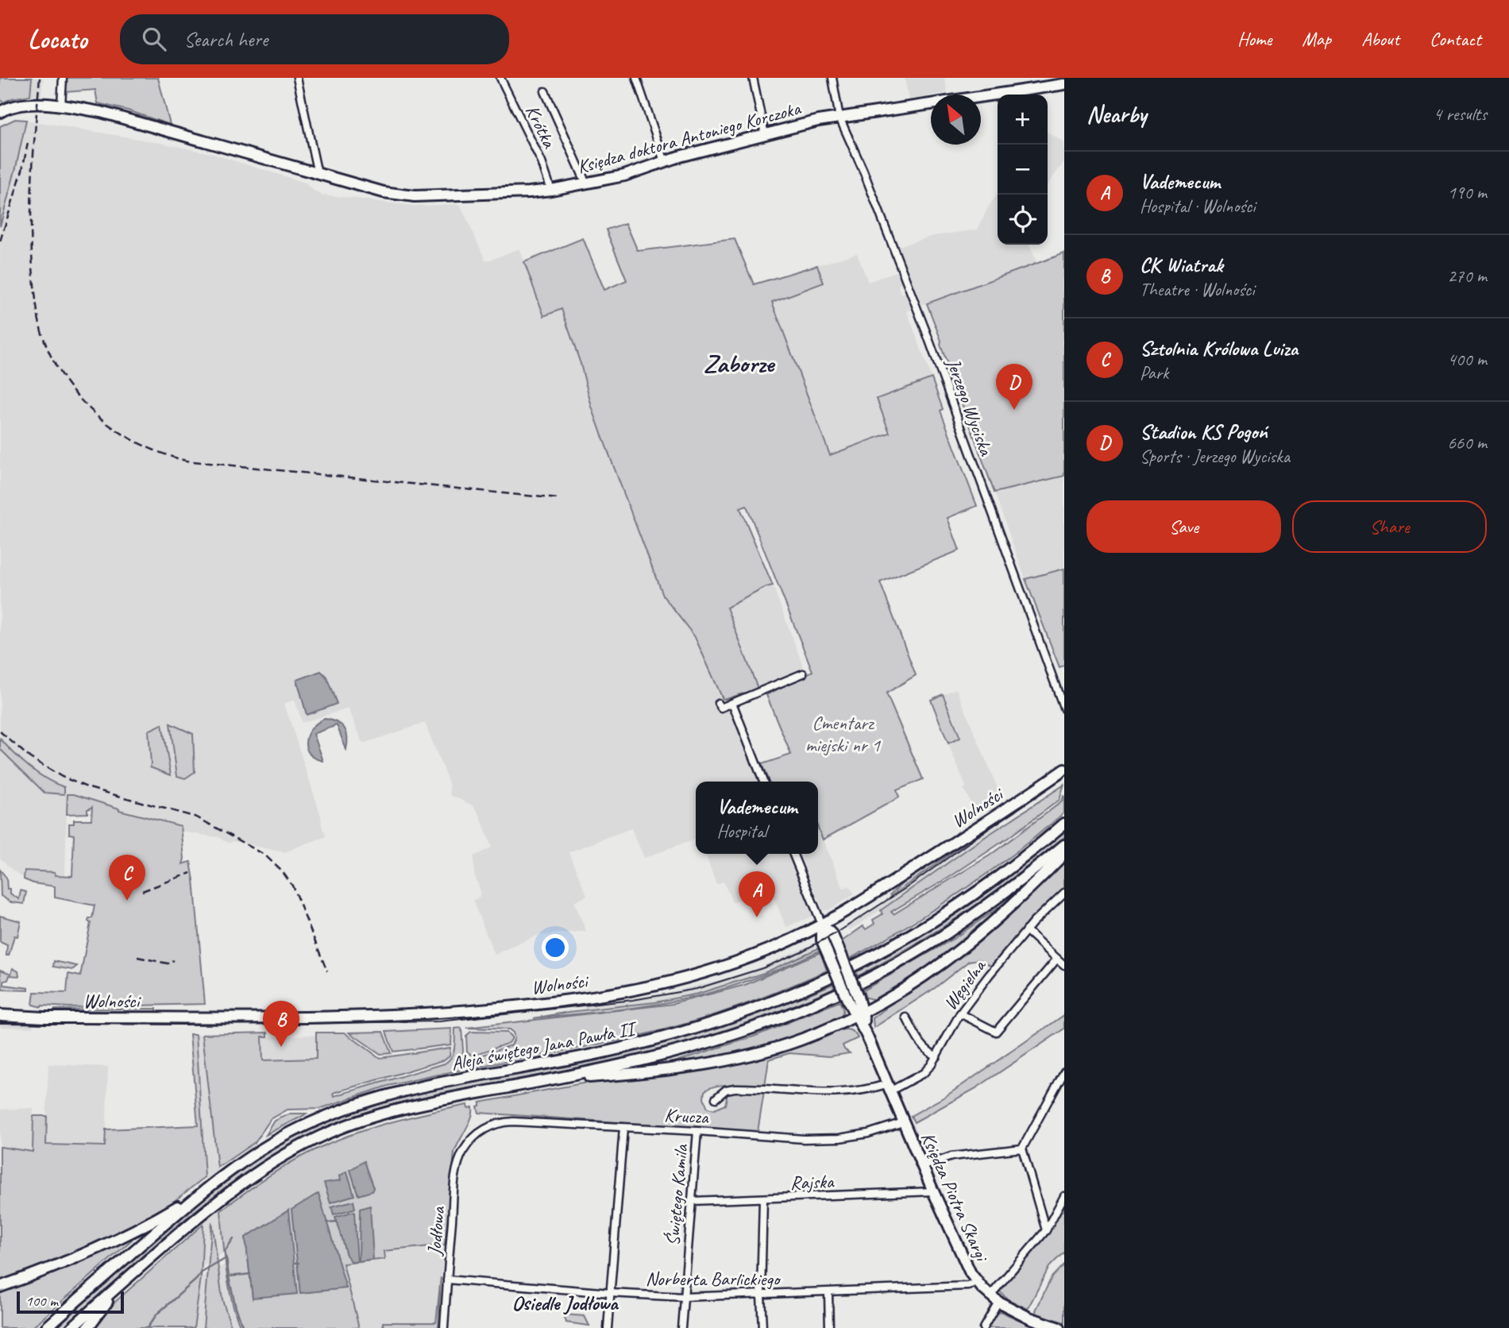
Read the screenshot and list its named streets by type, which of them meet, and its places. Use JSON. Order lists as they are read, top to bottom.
{
  "streets": {
    "main road": [
      "Księdza doktora Antoniego Korczoka",
      "Wolności",
      "Aleja świętego Jana Pawła II",
      "Księdza Piotra Skargi"
    ],
    "street": [
      "Krótka",
      "Jerzego Wyciska",
      "Węgielna",
      "Krucza",
      "Rajska",
      "Świętego Kamila",
      "Jodłowa",
      "Norberta Barlickiego"
    ]
  },
  "crossings": [
    ["Krótka", "Księdza doktora Antoniego Korczoka"],
    ["Księdza doktora Antoniego Korczoka", "Jerzego Wyciska"],
    ["Wolności", "Księdza Piotra Skargi"],
    ["Węgielna", "Księdza Piotra Skargi"],
    ["Krucza", "Świętego Kamila"],
    ["Krucza", "Księdza Piotra Skargi"],
    ["Krucza", "Jodłowa"],
    ["Rajska", "Świętego Kamila"],
    ["Rajska", "Księdza Piotra Skargi"],
    ["Świętego Kamila", "Norberta Barlickiego"],
    ["Księdza Piotra Skargi", "Norberta Barlickiego"],
    ["Jodłowa", "Norberta Barlickiego"]
  ],
  "districts": ["Zaborze", "Osiedle Jodłowa"],
  "parks": ["Cmentarz miejski nr 1"],
  "scale_bar": "100 m",
  "north": "top left",
  "page": {
    "header": "Locato",
    "search": "Search here",
    "nav": [
      "Home",
      "Map",
      "About",
      "Contact"
    ],
    "heading": ["Nearby", "4 results"],
    "map_buttons": ["+", "−"],
    "list": [
      {
        "mark": "A",
        "name": "Vademecum",
        "note": "Hospital · Wolności",
        "value": "190 m"
      },
      {
        "mark": "B",
        "name": "CK Wiatrak",
        "note": "Theatre · Wolności",
        "value": "270 m"
      },
      {
        "mark": "C",
        "name": "Sztolnia Królowa Luiza",
        "note": "Park",
        "value": "400 m"
      },
      {
        "mark": "D",
        "name": "Stadion KS Pogoń",
        "note": "Sports · Jerzego Wyciska",
        "value": "660 m"
      }
    ],
    "pins": [
      "D",
      "C",
      "A",
      "B"
    ],
    "buttons": ["Save", "Share"],
    "popup": ["Vademecum", "Hospital"],
    "scale": "100 m"
  }
}
